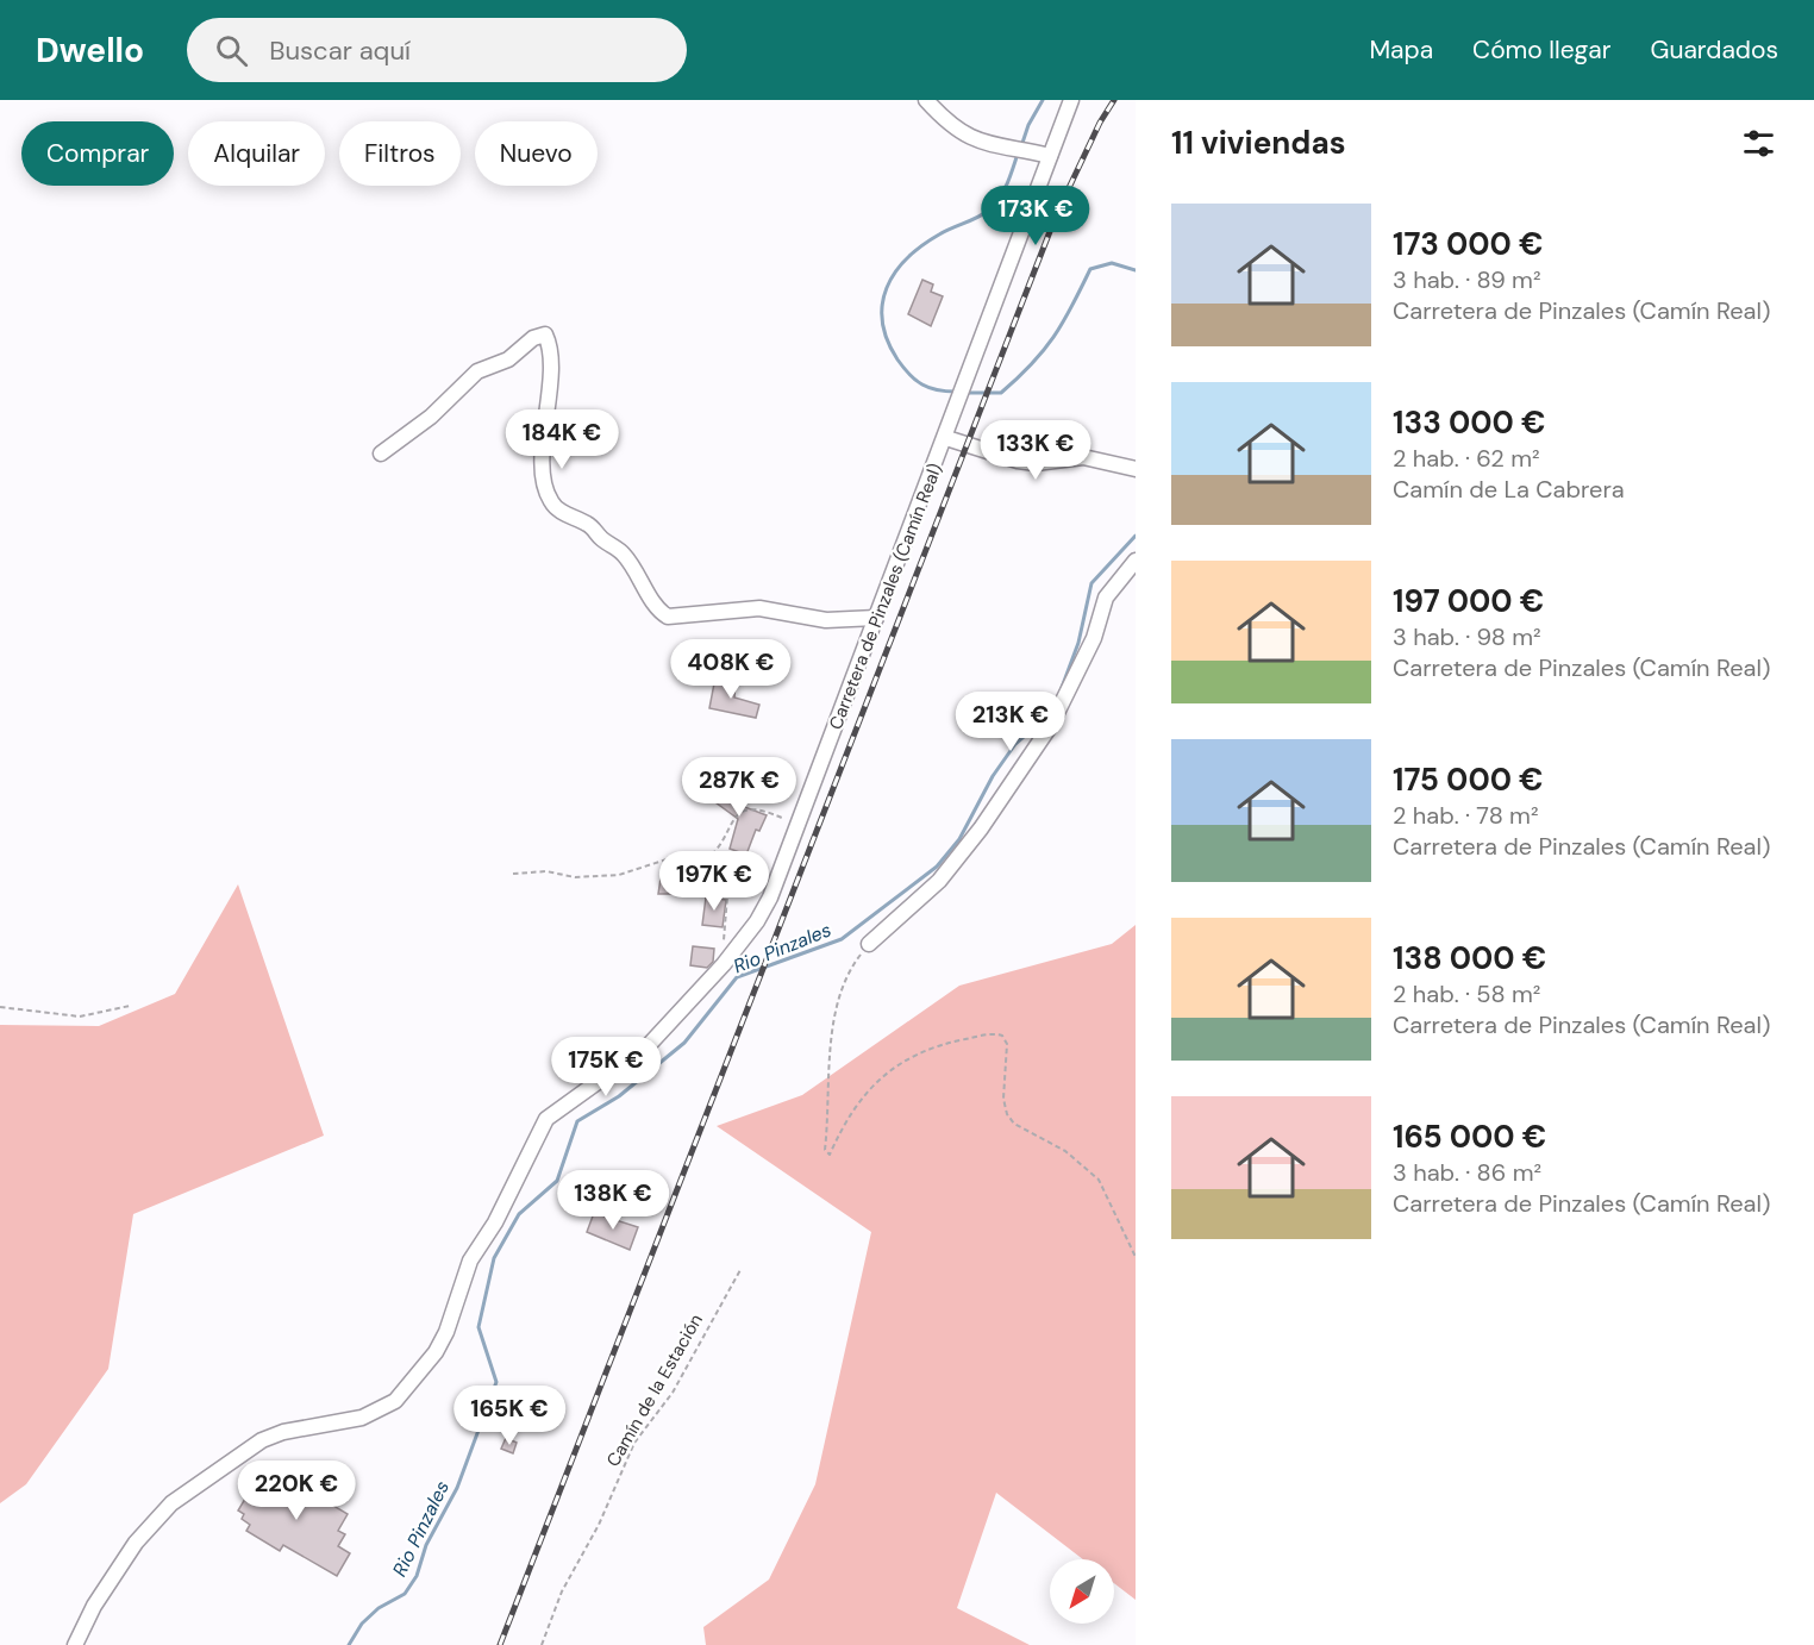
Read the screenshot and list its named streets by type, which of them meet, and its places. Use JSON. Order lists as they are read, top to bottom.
{
  "streets": {
    "street": ["Carretera de Pinzales (Camín Real)"],
    "path": ["Camín de la Estación"]
  },
  "water": ["Rio Pinzales"],
  "north": "bottom left",
  "page": {
    "header": "Dwello",
    "search": "Buscar aquí",
    "nav": ["Mapa", "Cómo llegar", "Guardados"],
    "heading": "11 viviendas",
    "chip": [
      "Comprar",
      "Alquilar",
      "Filtros",
      "Nuevo"
    ],
    "price": [
      "173K €",
      "184K €",
      "133K €",
      "408K €",
      "213K €",
      "287K €",
      "197K €",
      "175K €",
      "138K €",
      "165K €",
      "220K €"
    ],
    "list": [
      {
        "name": "173 000 €",
        "note": "3 hab. · 89 m² · Carretera de Pinzales (Camín Real)"
      },
      {
        "name": "133 000 €",
        "note": "2 hab. · 62 m² · Camín de La Cabrera"
      },
      {
        "name": "197 000 €",
        "note": "3 hab. · 98 m² · Carretera de Pinzales (Camín Real)"
      },
      {
        "name": "175 000 €",
        "note": "2 hab. · 78 m² · Carretera de Pinzales (Camín Real)"
      },
      {
        "name": "138 000 €",
        "note": "2 hab. · 58 m² · Carretera de Pinzales (Camín Real)"
      },
      {
        "name": "165 000 €",
        "note": "3 hab. · 86 m² · Carretera de Pinzales (Camín Real)"
      }
    ]
  }
}
